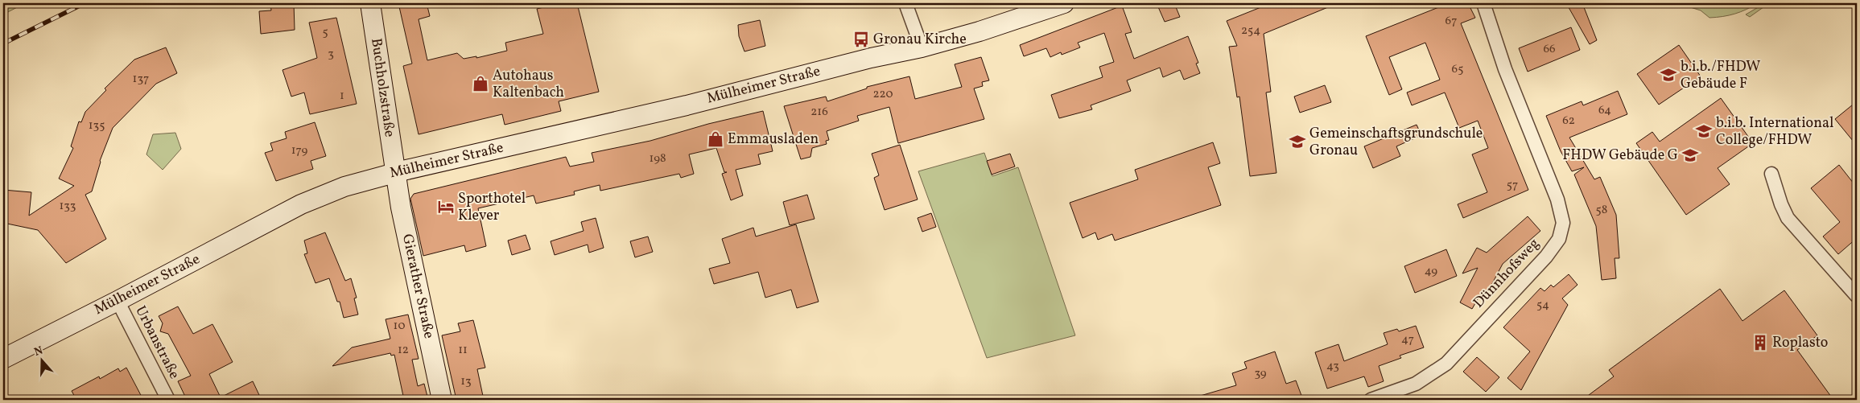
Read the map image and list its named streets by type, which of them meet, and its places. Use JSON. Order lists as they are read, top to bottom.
{
  "streets": {
    "main road": ["Mülheimer Straße", "Buchholzstraße", "Gierather Straße"],
    "street": ["Dünnhofsweg", "Urbanstraße"]
  },
  "crossings": [
    ["Mülheimer Straße", "Buchholzstraße"],
    ["Mülheimer Straße", "Gierather Straße"],
    ["Mülheimer Straße", "Urbanstraße"],
    ["Buchholzstraße", "Gierather Straße"]
  ],
  "places": {
    "bus stop": ["Gronau Kirche"],
    "school or university": [
      "b.i.b./FHDW Gebäude F",
      "b.i.b. International College/FHDW",
      "Gemeinschaftsgrundschule Gronau",
      "FHDW Gebäude G"
    ],
    "shop": ["Autohaus Kaltenbach", "Emmausladen"],
    "hotel": ["Sporthotel Klever"],
    "building": ["Roplasto"]
  },
  "house_numbers": [
    "67",
    "254",
    "5",
    "66",
    "3",
    "65",
    "137",
    "220",
    "1",
    "64",
    "216",
    "62",
    "135",
    "179",
    "198",
    "57",
    "133",
    "58",
    "49",
    "54",
    "10",
    "47",
    "12",
    "11",
    "43",
    "39",
    "13"
  ],
  "north": "top"
}
